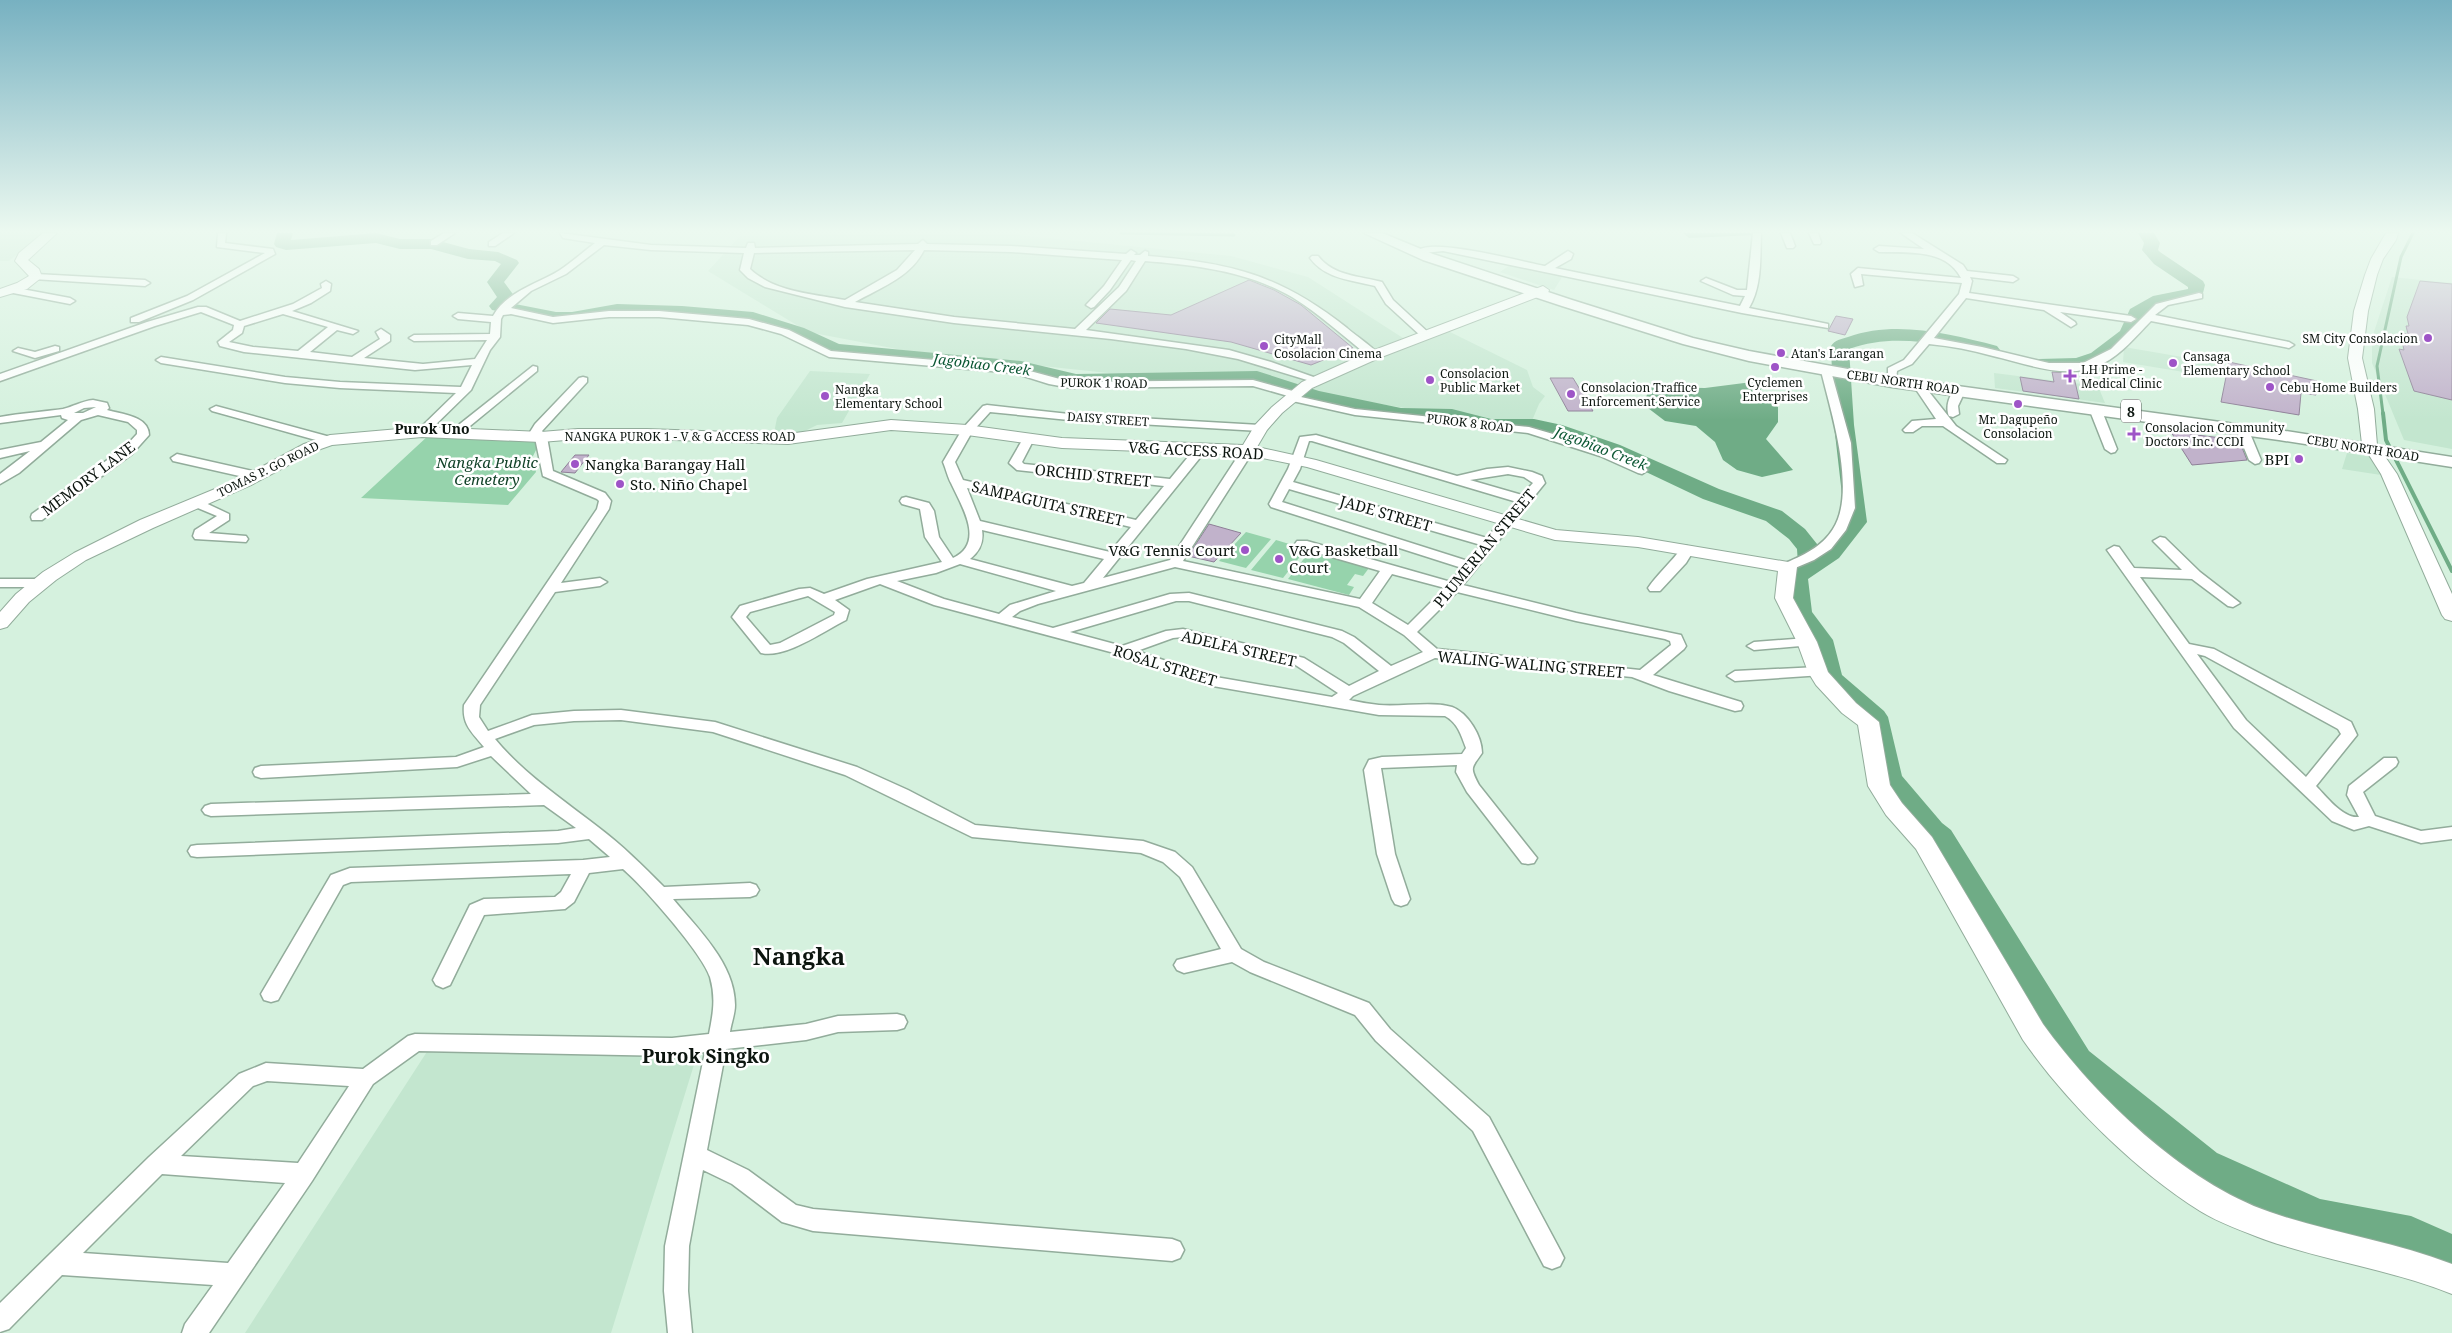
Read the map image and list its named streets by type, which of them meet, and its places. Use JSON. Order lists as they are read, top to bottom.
{
  "streets": {
    "main road": ["CEBU NORTH ROAD", "8"],
    "street": [
      "PUROK 1 ROAD",
      "DAISY STREET",
      "PUROK 8 ROAD",
      "NANGKA PUROK 1 - V & G ACCESS ROAD",
      "V&G ACCESS ROAD",
      "TOMAS P. GO ROAD",
      "ORCHID STREET",
      "MEMORY LANE",
      "SAMPAGUITA STREET",
      "JADE STREET",
      "PLUMERIAN STREET",
      "ADELFA STREET",
      "WALING-WALING STREET",
      "ROSAL STREET"
    ]
  },
  "crossings": [
    ["PUROK 1 ROAD", "PUROK 8 ROAD"],
    ["DAISY STREET", "NANGKA PUROK 1 - V & G ACCESS ROAD"],
    ["DAISY STREET", "V&G ACCESS ROAD"],
    ["DAISY STREET", "SAMPAGUITA STREET"],
    ["NANGKA PUROK 1 - V & G ACCESS ROAD", "V&G ACCESS ROAD"],
    ["NANGKA PUROK 1 - V & G ACCESS ROAD", "TOMAS P. GO ROAD"],
    ["V&G ACCESS ROAD", "ORCHID STREET"],
    ["V&G ACCESS ROAD", "PLUMERIAN STREET"],
    ["JADE STREET", "PLUMERIAN STREET"],
    ["ADELFA STREET", "WALING-WALING STREET"],
    ["ADELFA STREET", "ROSAL STREET"],
    ["WALING-WALING STREET", "ROSAL STREET"]
  ],
  "districts": ["Purok Uno", "Nangka", "Purok Singko"],
  "water": ["Jagobiao Creek"],
  "parks": ["Nangka Public Cemetery"],
  "places": {
    "other": [
      "SM City Consolacion",
      "CityMall Cosolacion Cinema",
      "Atan's Larangan",
      "Cansaga Elementary School",
      "Cyclemen Enterprises",
      "Consolacion Public Market",
      "Cebu Home Builders",
      "Consolacion Traffice Enforcement Service",
      "Nangka Elementary School",
      "Mr. Dagupeño Consolacion",
      "BPI",
      "Nangka Barangay Hall",
      "Sto. Niño Chapel",
      "V&G Tennis Court",
      "V&G Basketball Court"
    ],
    "health": ["LH Prime - Medical Clinic", "Consolacion Community Doctors Inc. CCDI"]
  }
}
